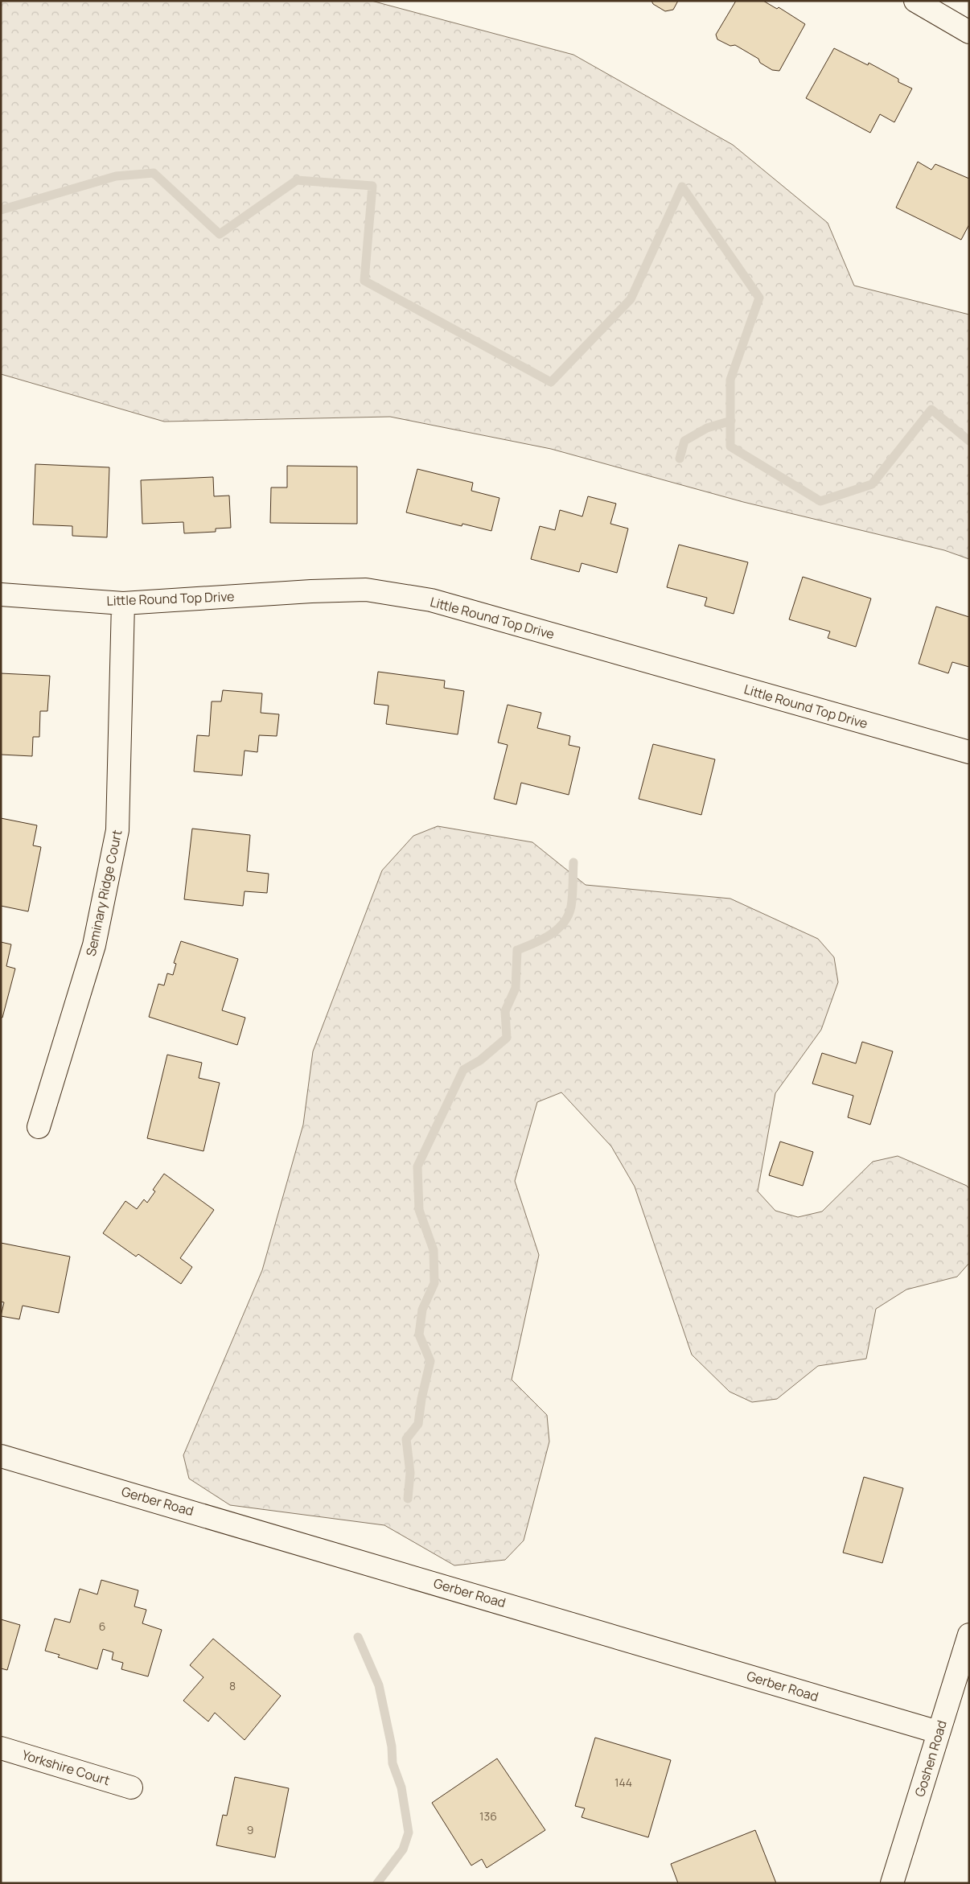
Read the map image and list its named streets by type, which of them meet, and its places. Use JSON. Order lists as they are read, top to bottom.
{
  "streets": {
    "street": [
      "Little Round Top Drive",
      "Seminary Ridge Court",
      "Gerber Road",
      "Goshen Road",
      "Yorkshire Court"
    ]
  },
  "crossings": [
    ["Little Round Top Drive", "Seminary Ridge Court"],
    ["Gerber Road", "Goshen Road"]
  ],
  "house_numbers": [
    "6",
    "8",
    "144",
    "136",
    "9"
  ]
}
